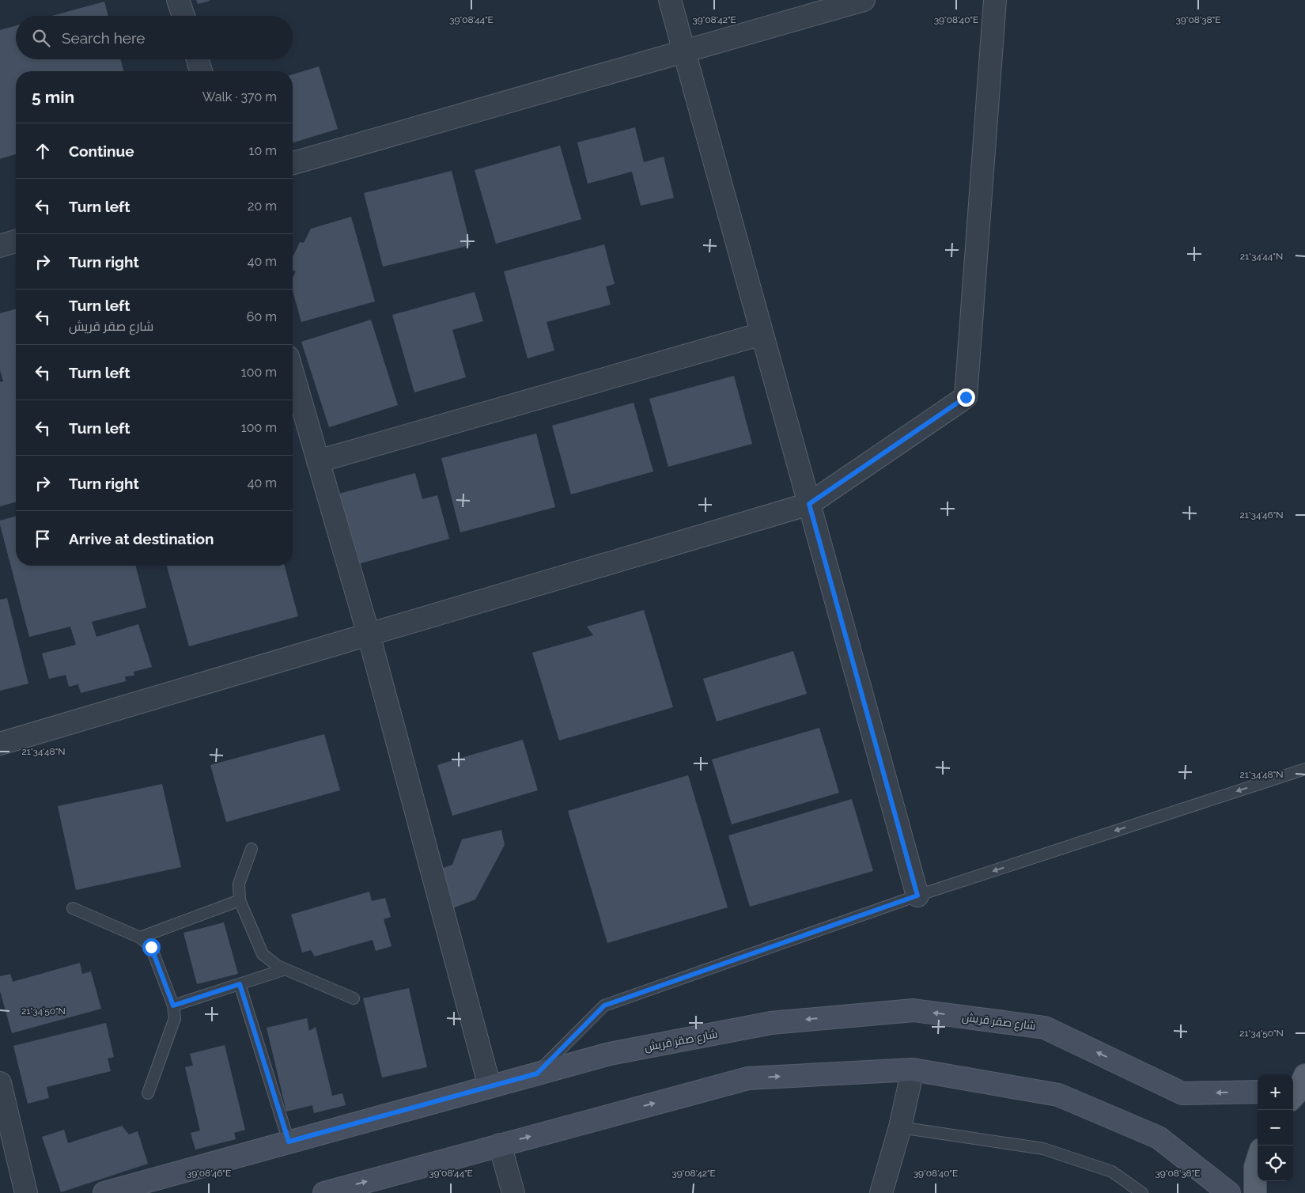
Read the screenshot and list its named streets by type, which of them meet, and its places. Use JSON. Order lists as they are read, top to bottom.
{
  "streets": {
    "street": ["شارع صقر قريش"]
  },
  "page": {
    "search": "Search here",
    "heading": ["5 min", "Walk · 370 m"],
    "list": [
      ["Continue", "10 m"],
      ["Turn left", "20 m"],
      ["Turn right", "40 m"],
      ["Turn left", "شارع صقر قريش", "60 m"],
      ["Turn left", "100 m"],
      ["Turn left", "100 m"],
      ["Turn right", "40 m"],
      "Arrive at destination"
    ],
    "map_buttons": ["+", "−"]
  },
  "coordinates": [
    "39°08'44\"E",
    "39°08'42\"E",
    "39°08'40\"E",
    "39°08'38\"E",
    "21°34'44\"N",
    "21°34'46\"N",
    "21°34'48\"N",
    "21°34'50\"N",
    "39°08'46\"E"
  ]
}
